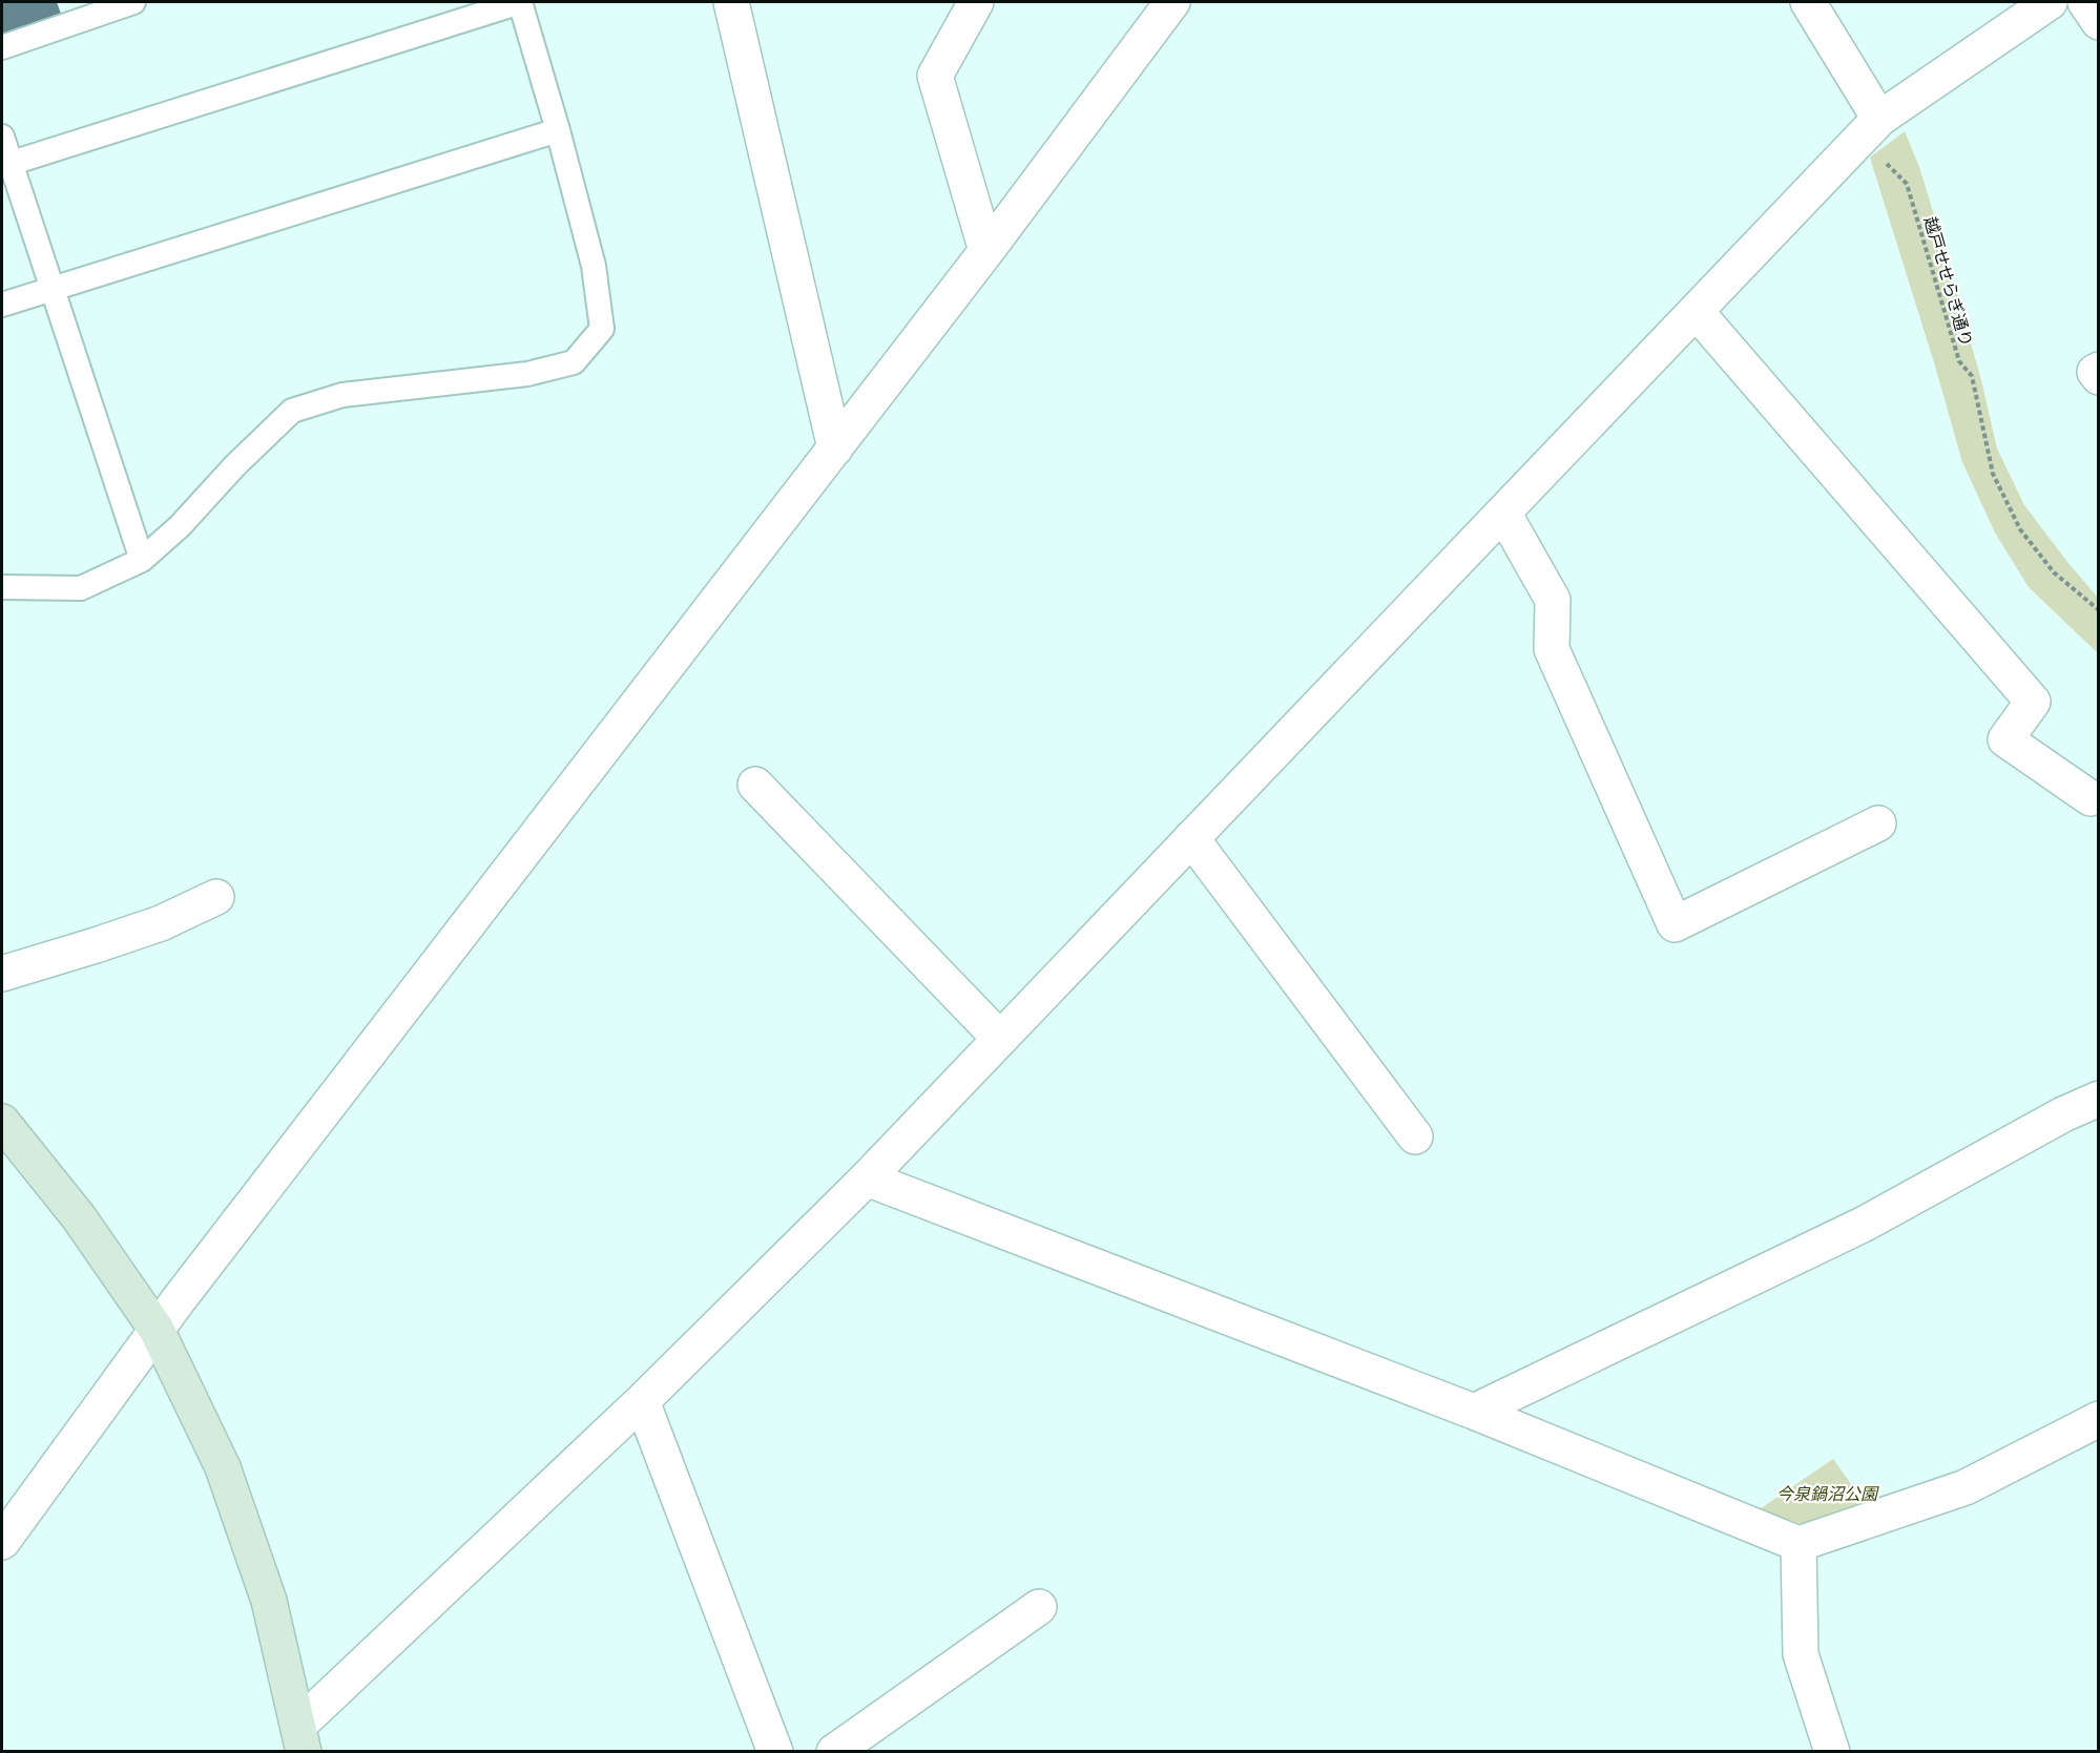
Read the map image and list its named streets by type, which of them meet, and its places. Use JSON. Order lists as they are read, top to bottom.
{
  "streets": {
    "path": ["越戸せせらぎ通り"]
  },
  "parks": ["今泉鍋沼公園"]
}
